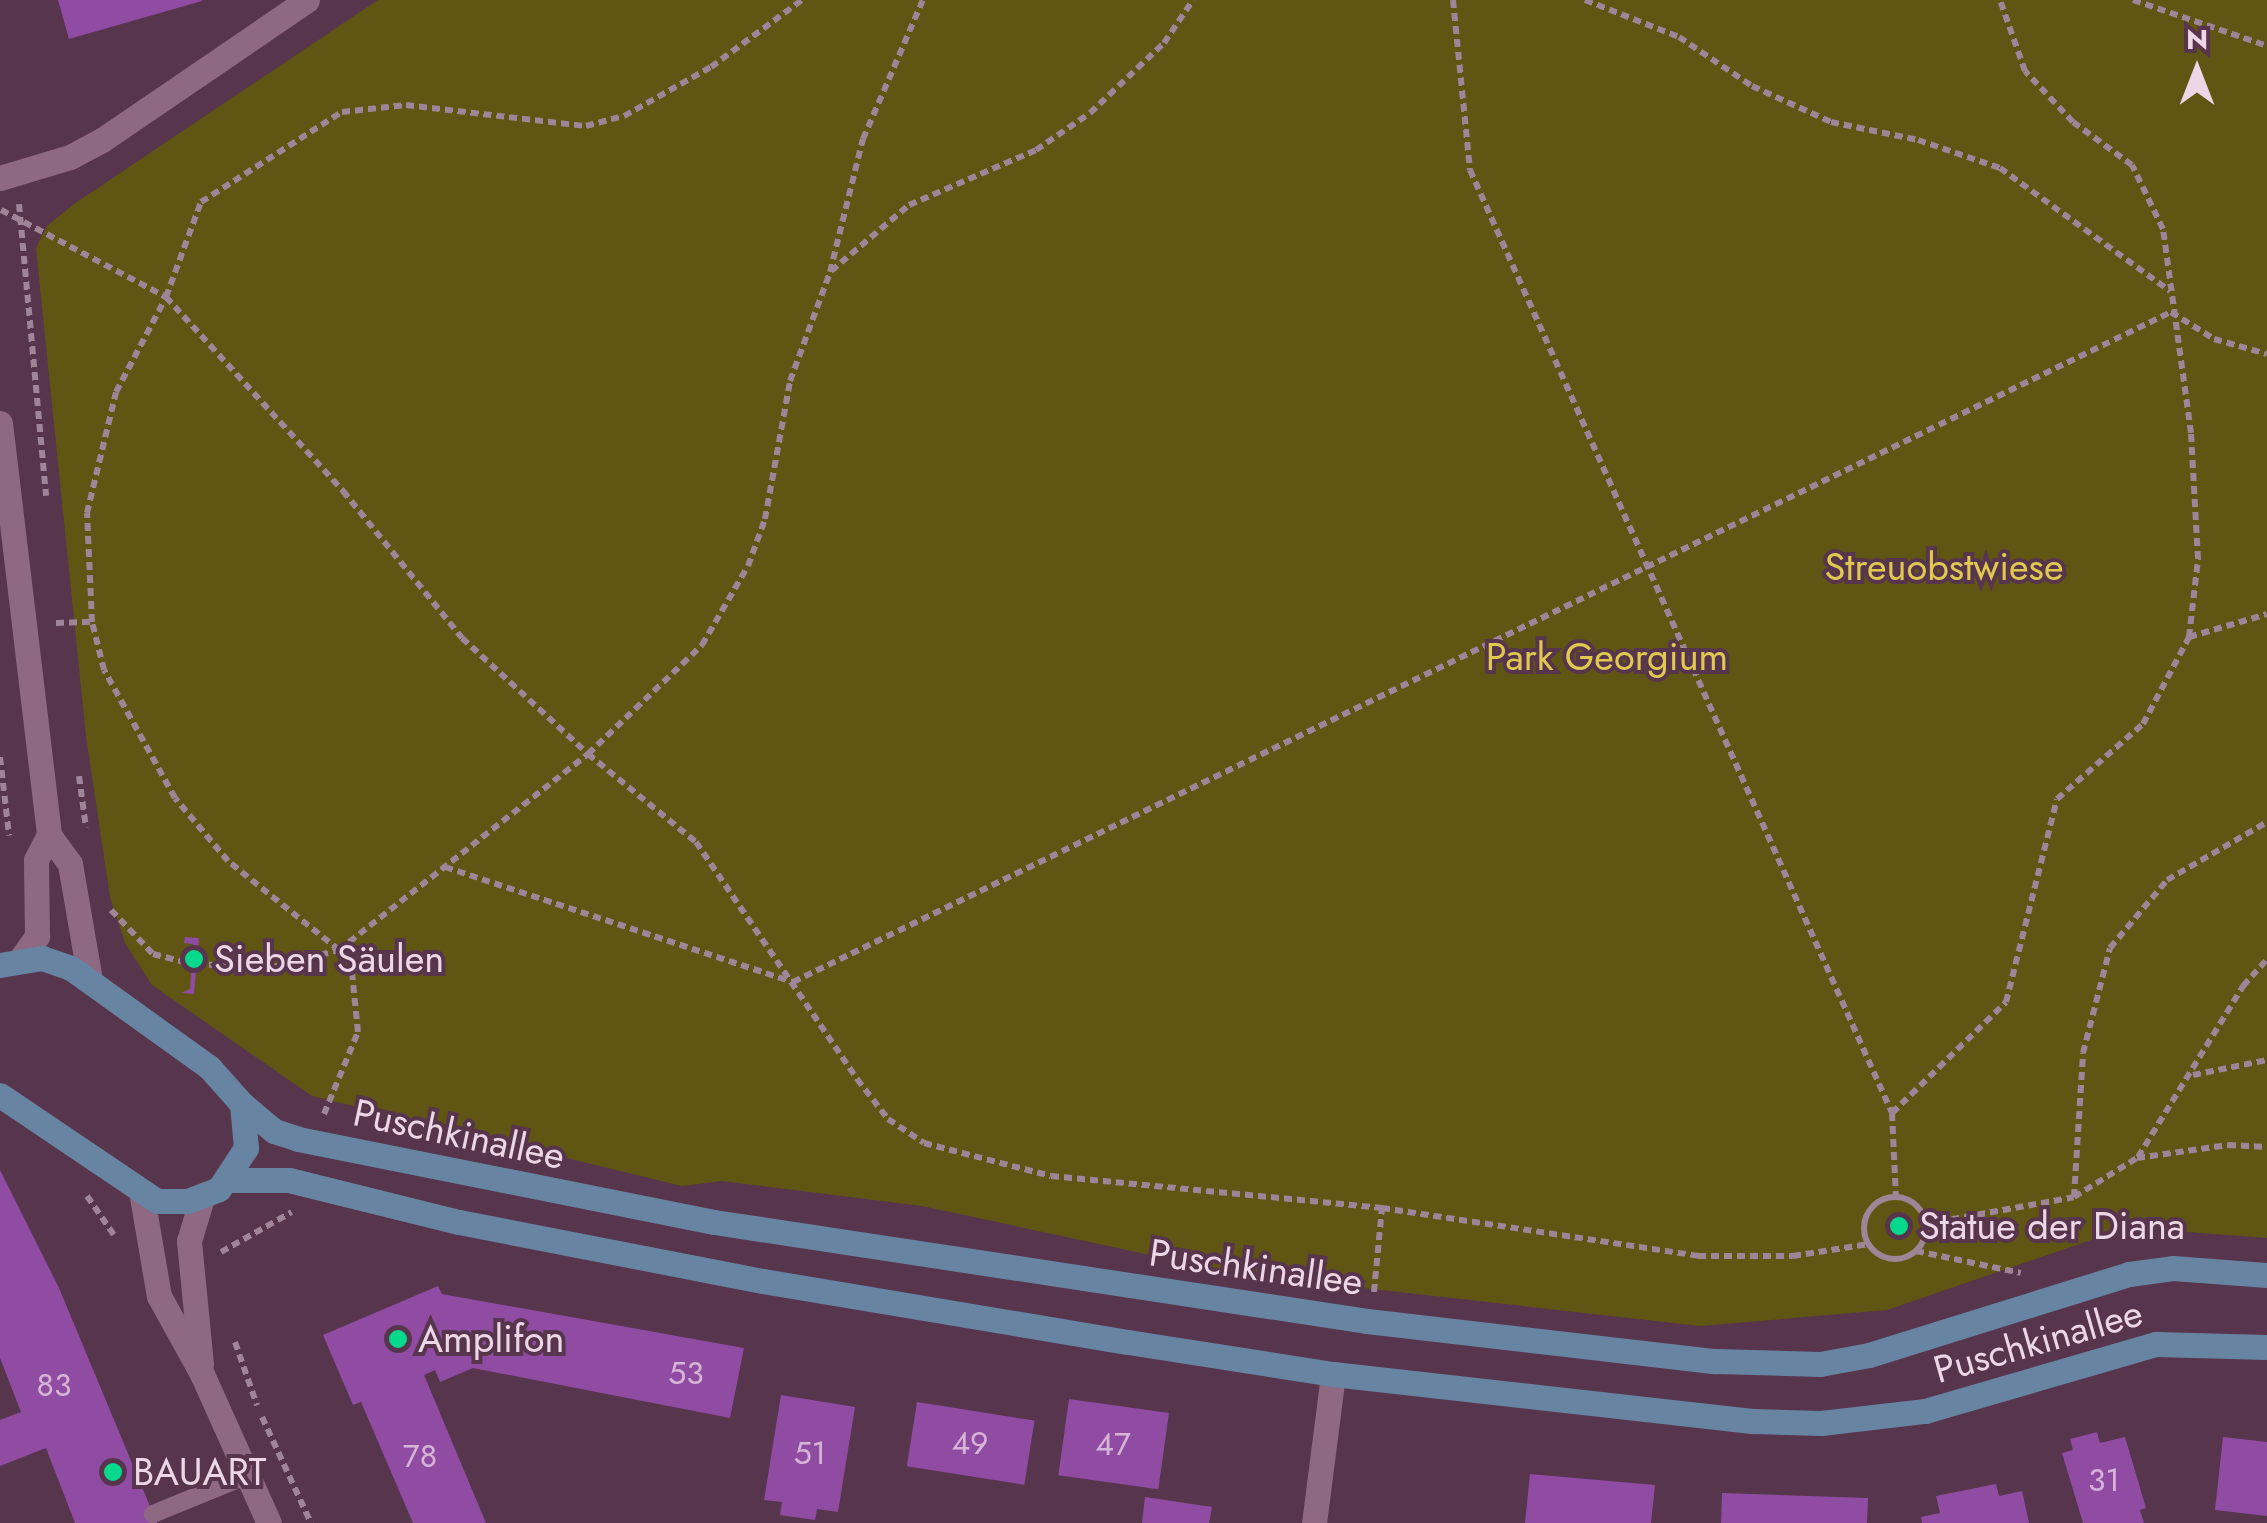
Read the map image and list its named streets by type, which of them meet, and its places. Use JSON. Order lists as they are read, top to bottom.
{
  "streets": {
    "main road": ["Puschkinallee"]
  },
  "parks": ["Streuobstwiese", "Park Georgium"],
  "places": [
    "Sieben Säulen",
    "Statue der Diana",
    "Amplifon",
    "BAUART"
  ],
  "house_numbers": [
    "53",
    "83",
    "49",
    "47",
    "51",
    "78",
    "31"
  ],
  "north": "top"
}
